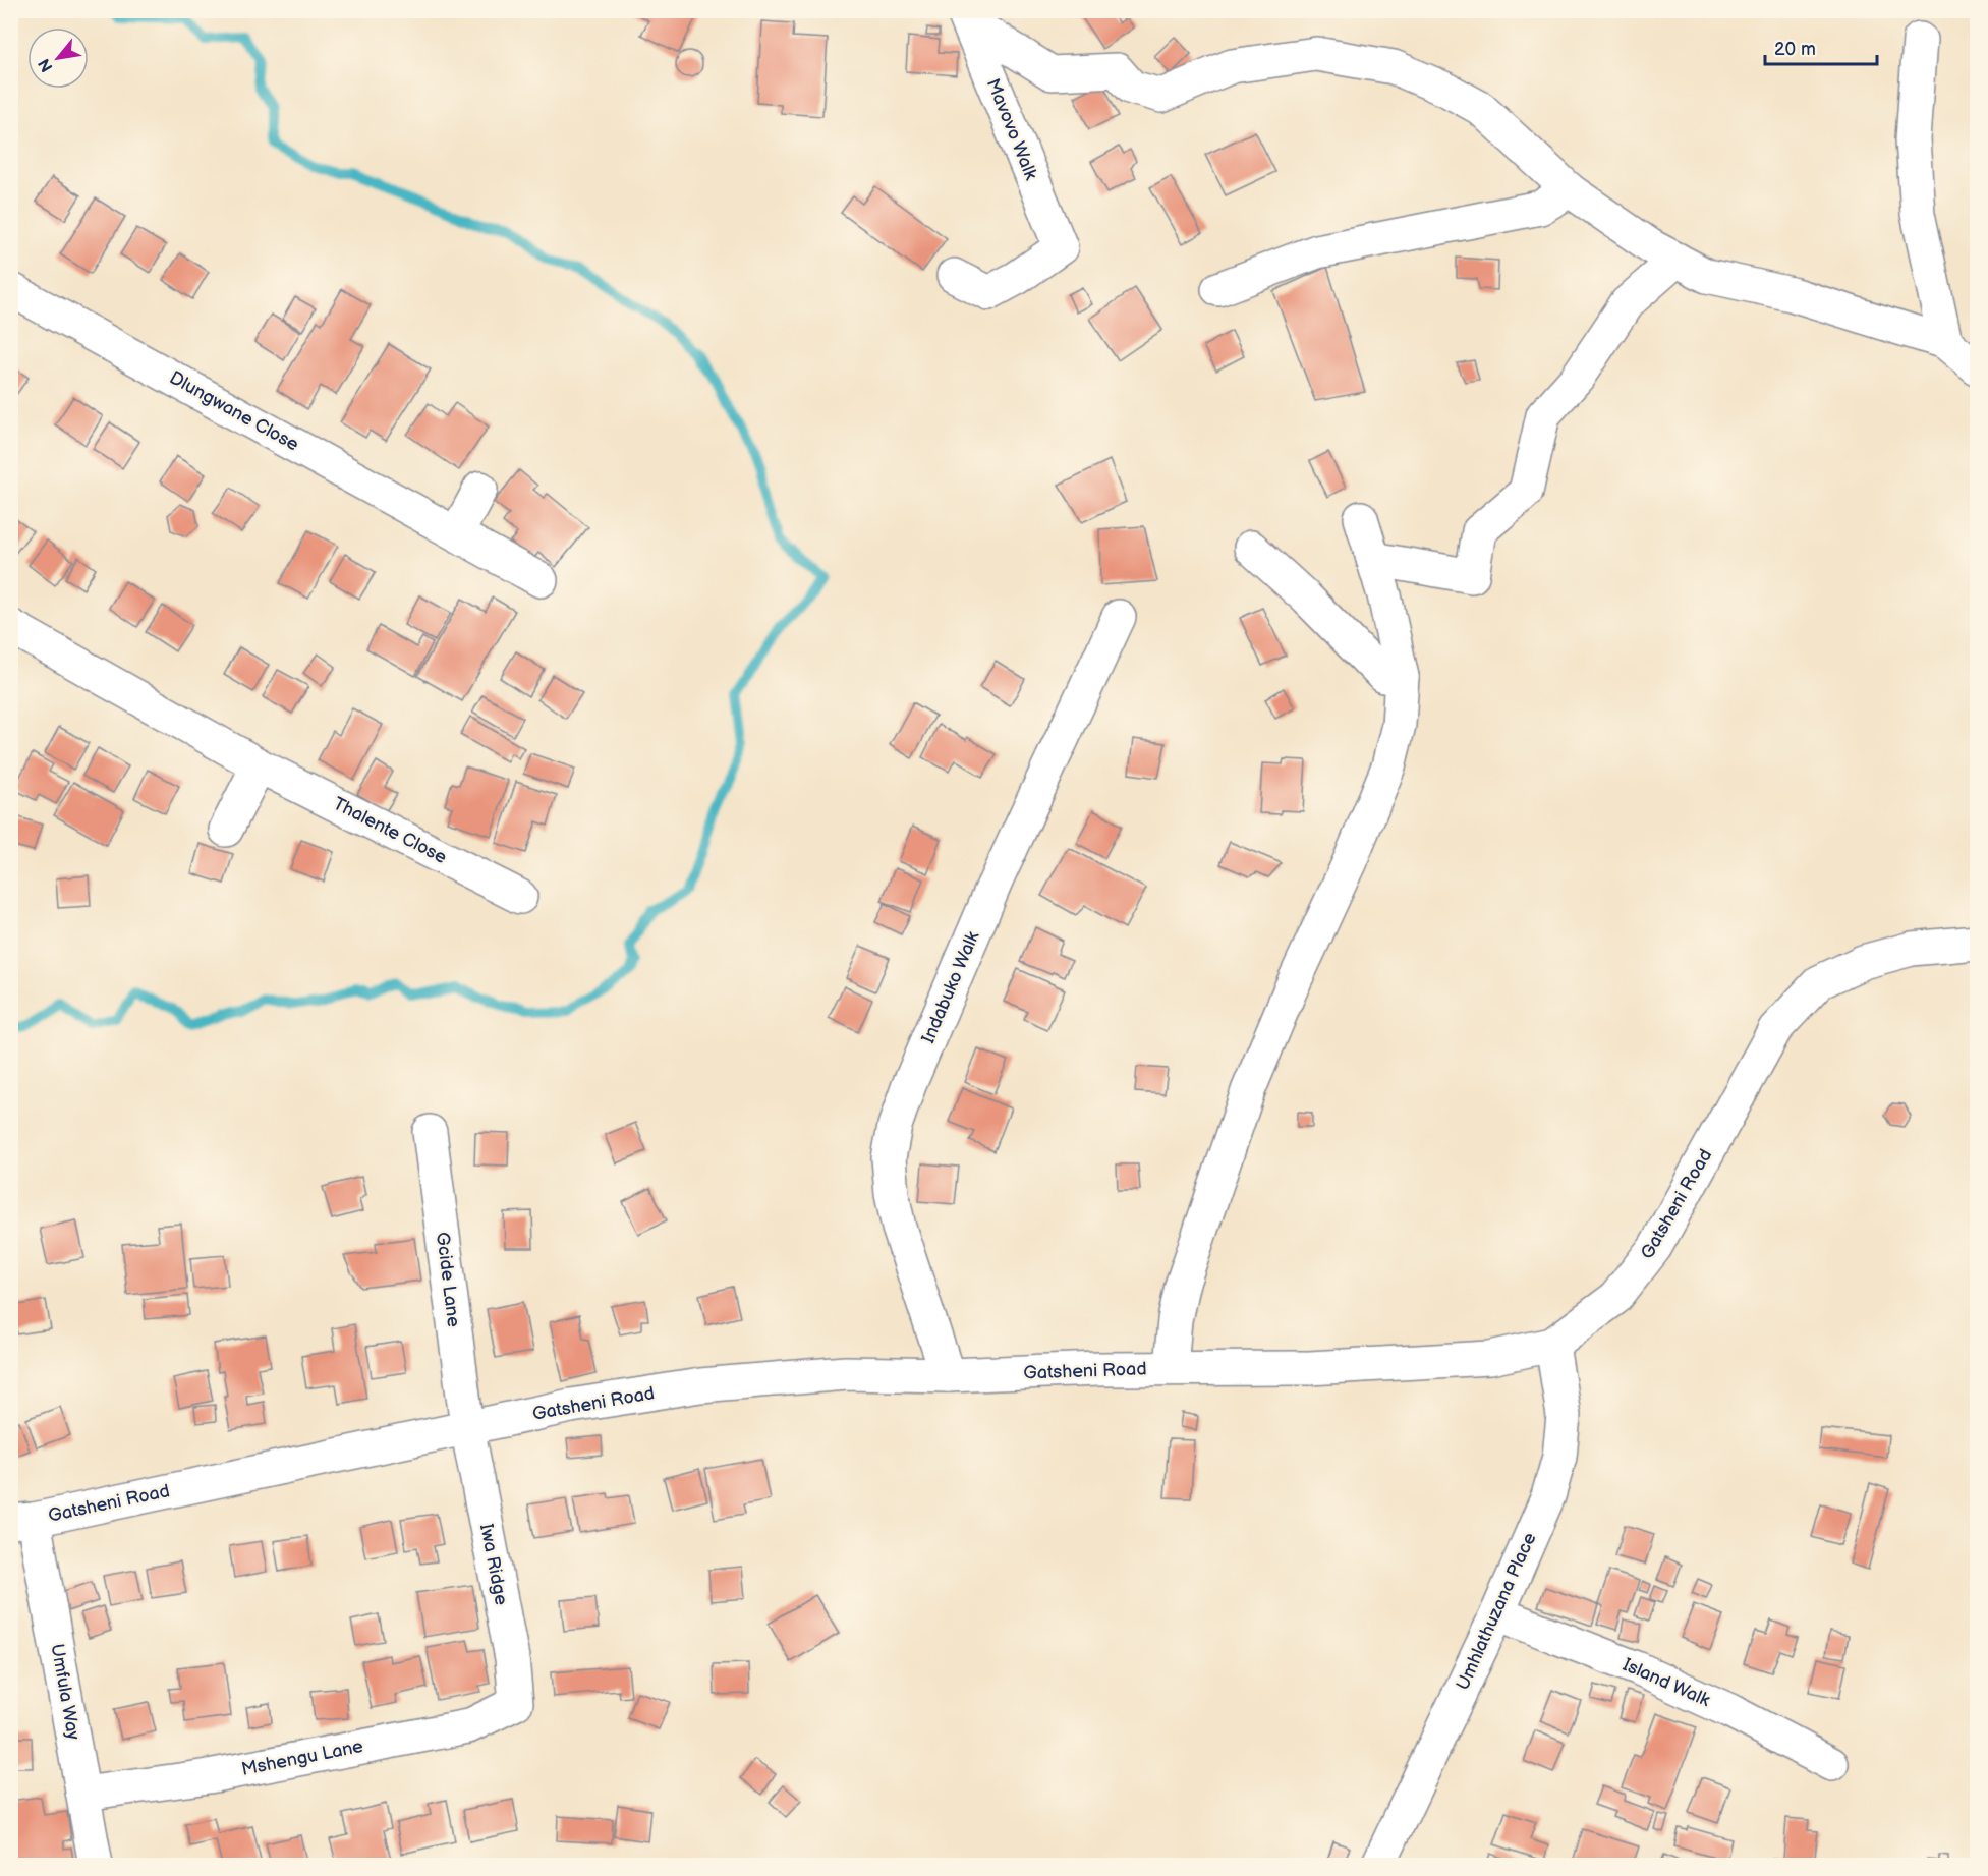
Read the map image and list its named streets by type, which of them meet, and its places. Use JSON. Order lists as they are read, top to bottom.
{
  "streets": {
    "street": [
      "Mavovo Walk",
      "Dlungwane Close",
      "Thalente Close",
      "Indabuko Walk",
      "Gatsheni Road",
      "Gcide Lane",
      "Iwa Ridge",
      "Umhlathuzana Place",
      "Island Walk",
      "Umfula Way",
      "Mshengu Lane"
    ]
  },
  "crossings": [
    ["Indabuko Walk", "Gatsheni Road"],
    ["Gatsheni Road", "Gcide Lane"],
    ["Gatsheni Road", "Iwa Ridge"],
    ["Gatsheni Road", "Umhlathuzana Place"],
    ["Gatsheni Road", "Umfula Way"],
    ["Gcide Lane", "Iwa Ridge"],
    ["Iwa Ridge", "Mshengu Lane"],
    ["Umhlathuzana Place", "Island Walk"],
    ["Umfula Way", "Mshengu Lane"]
  ],
  "scale_bar": "20 m",
  "north": "bottom left"
}
